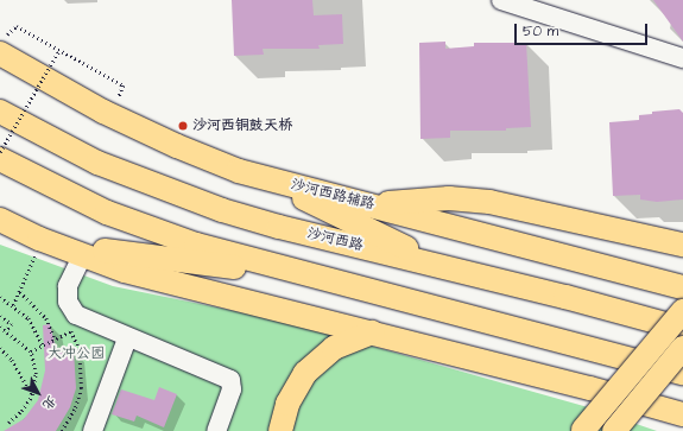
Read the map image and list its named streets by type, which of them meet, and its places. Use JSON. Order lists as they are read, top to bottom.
{
  "streets": {
    "main road": ["沙河西路辅路", "沙河西路"]
  },
  "parks": ["大冲公园"],
  "places": ["沙河西铜鼓天桥"],
  "scale_bar": "50 m",
  "north": "bottom right"
}
